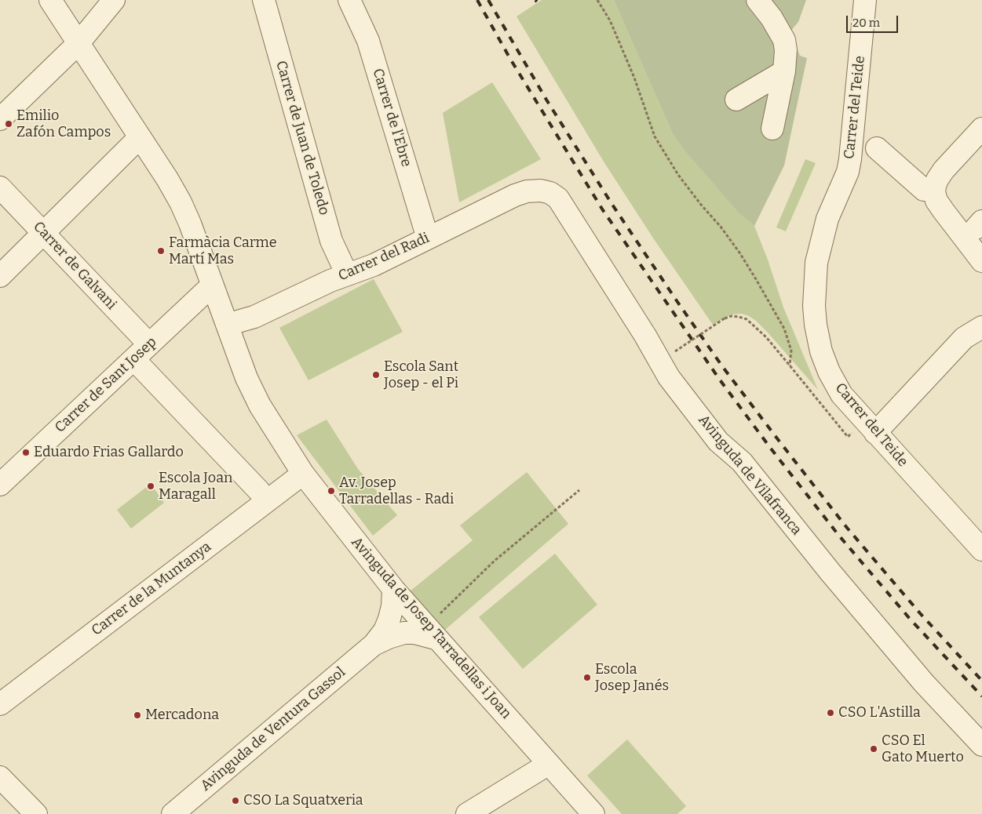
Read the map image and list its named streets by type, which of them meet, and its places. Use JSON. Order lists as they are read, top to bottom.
{
  "streets": {
    "street": [
      "Carrer del Teide",
      "Carrer de l'Ebre",
      "Carrer de Juan de Toledo",
      "Carrer del Radi",
      "Carrer de Galvani",
      "Carrer de Sant Josep",
      "Avinguda de Vilafranca",
      "Carrer de la Muntanya",
      "Avinguda de Josep Tarradellas i Joan",
      "Avinguda de Ventura Gassol"
    ]
  },
  "crossings": [
    ["Carrer de l'Ebre", "Carrer del Radi"],
    ["Carrer de Juan de Toledo", "Carrer del Radi"],
    ["Carrer del Radi", "Avinguda de Vilafranca"],
    ["Carrer del Radi", "Avinguda de Josep Tarradellas i Joan"],
    ["Carrer de Galvani", "Carrer de Sant Josep"],
    ["Carrer de Sant Josep", "Avinguda de Josep Tarradellas i Joan"],
    ["Carrer de la Muntanya", "Avinguda de Josep Tarradellas i Joan"],
    ["Avinguda de Josep Tarradellas i Joan", "Avinguda de Ventura Gassol"]
  ],
  "places": [
    "Emilio Zafón Campos",
    "Farmàcia Carme Martí Mas",
    "Escola Sant Josep - el Pi",
    "Eduardo Frias Gallardo",
    "Escola Joan Maragall",
    "Av. Josep Tarradellas - Radi",
    "Escola Josep Janés",
    "CSO L'Astilla",
    "Mercadona",
    "CSO El Gato Muerto",
    "CSO La Squatxeria"
  ],
  "scale_bar": "20 m"
}
